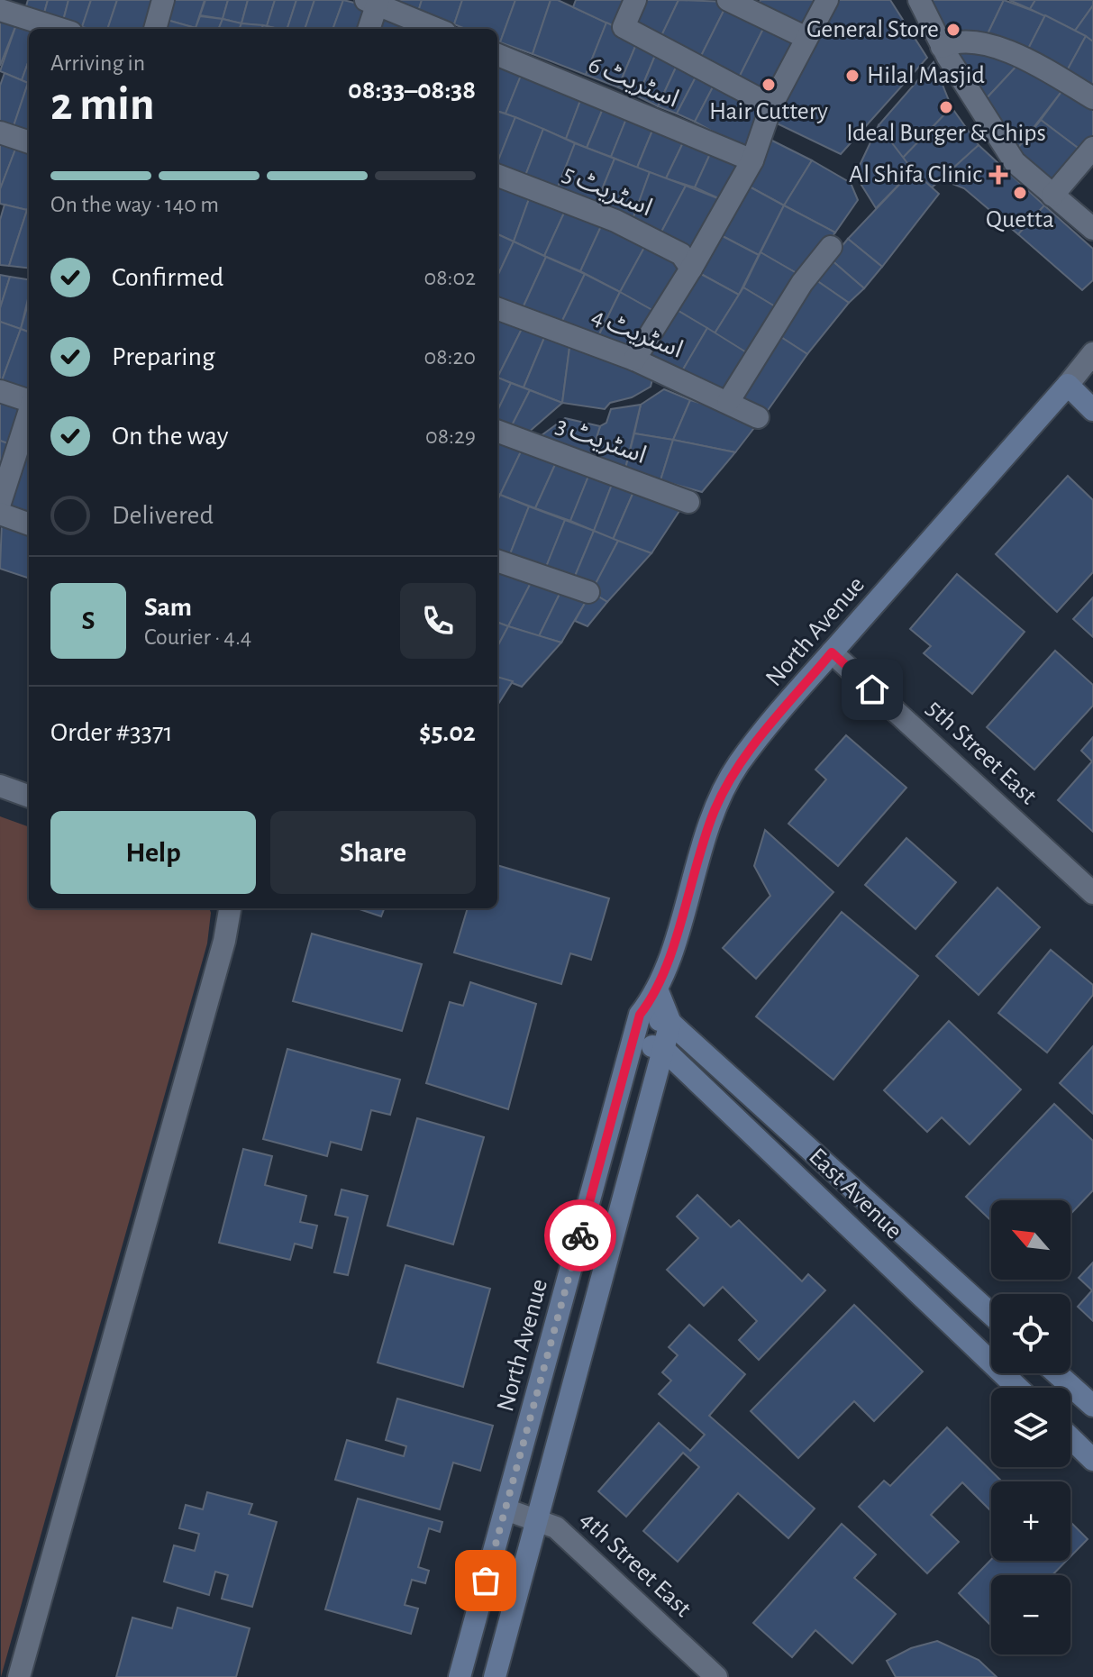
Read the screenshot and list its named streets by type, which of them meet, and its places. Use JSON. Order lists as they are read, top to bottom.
{
  "streets": {
    "street": [
      "اسٹریٹ 6",
      "اسٹریٹ 5",
      "اسٹریٹ 4",
      "اسٹریٹ 3",
      "North Avenue",
      "5th Street East",
      "East Avenue",
      "4th Street East"
    ]
  },
  "crossings": [
    ["North Avenue", "5th Street East"],
    ["North Avenue", "East Avenue"],
    ["North Avenue", "4th Street East"]
  ],
  "places": {
    "other": [
      "General Store",
      "Hilal Masjid",
      "Hair Cuttery",
      "Ideal Burger & Chips",
      "Quetta"
    ],
    "health": ["Al Shifa Clinic"]
  },
  "north": "top left",
  "page": {
    "heading": ["2 min", "Arriving in", "08:33–08:38"],
    "panel": [
      "Sam",
      "Courier · 4.4",
      "Order #3371",
      "$5.02"
    ],
    "bar": "On the way · 140 m",
    "list": [
      ["Confirmed", "08:02"],
      ["Preparing", "08:20"],
      ["On the way", "08:29"],
      "Delivered"
    ],
    "round": "S",
    "buttons": ["Help", "Share"],
    "map_buttons": ["+", "−"]
  }
}
